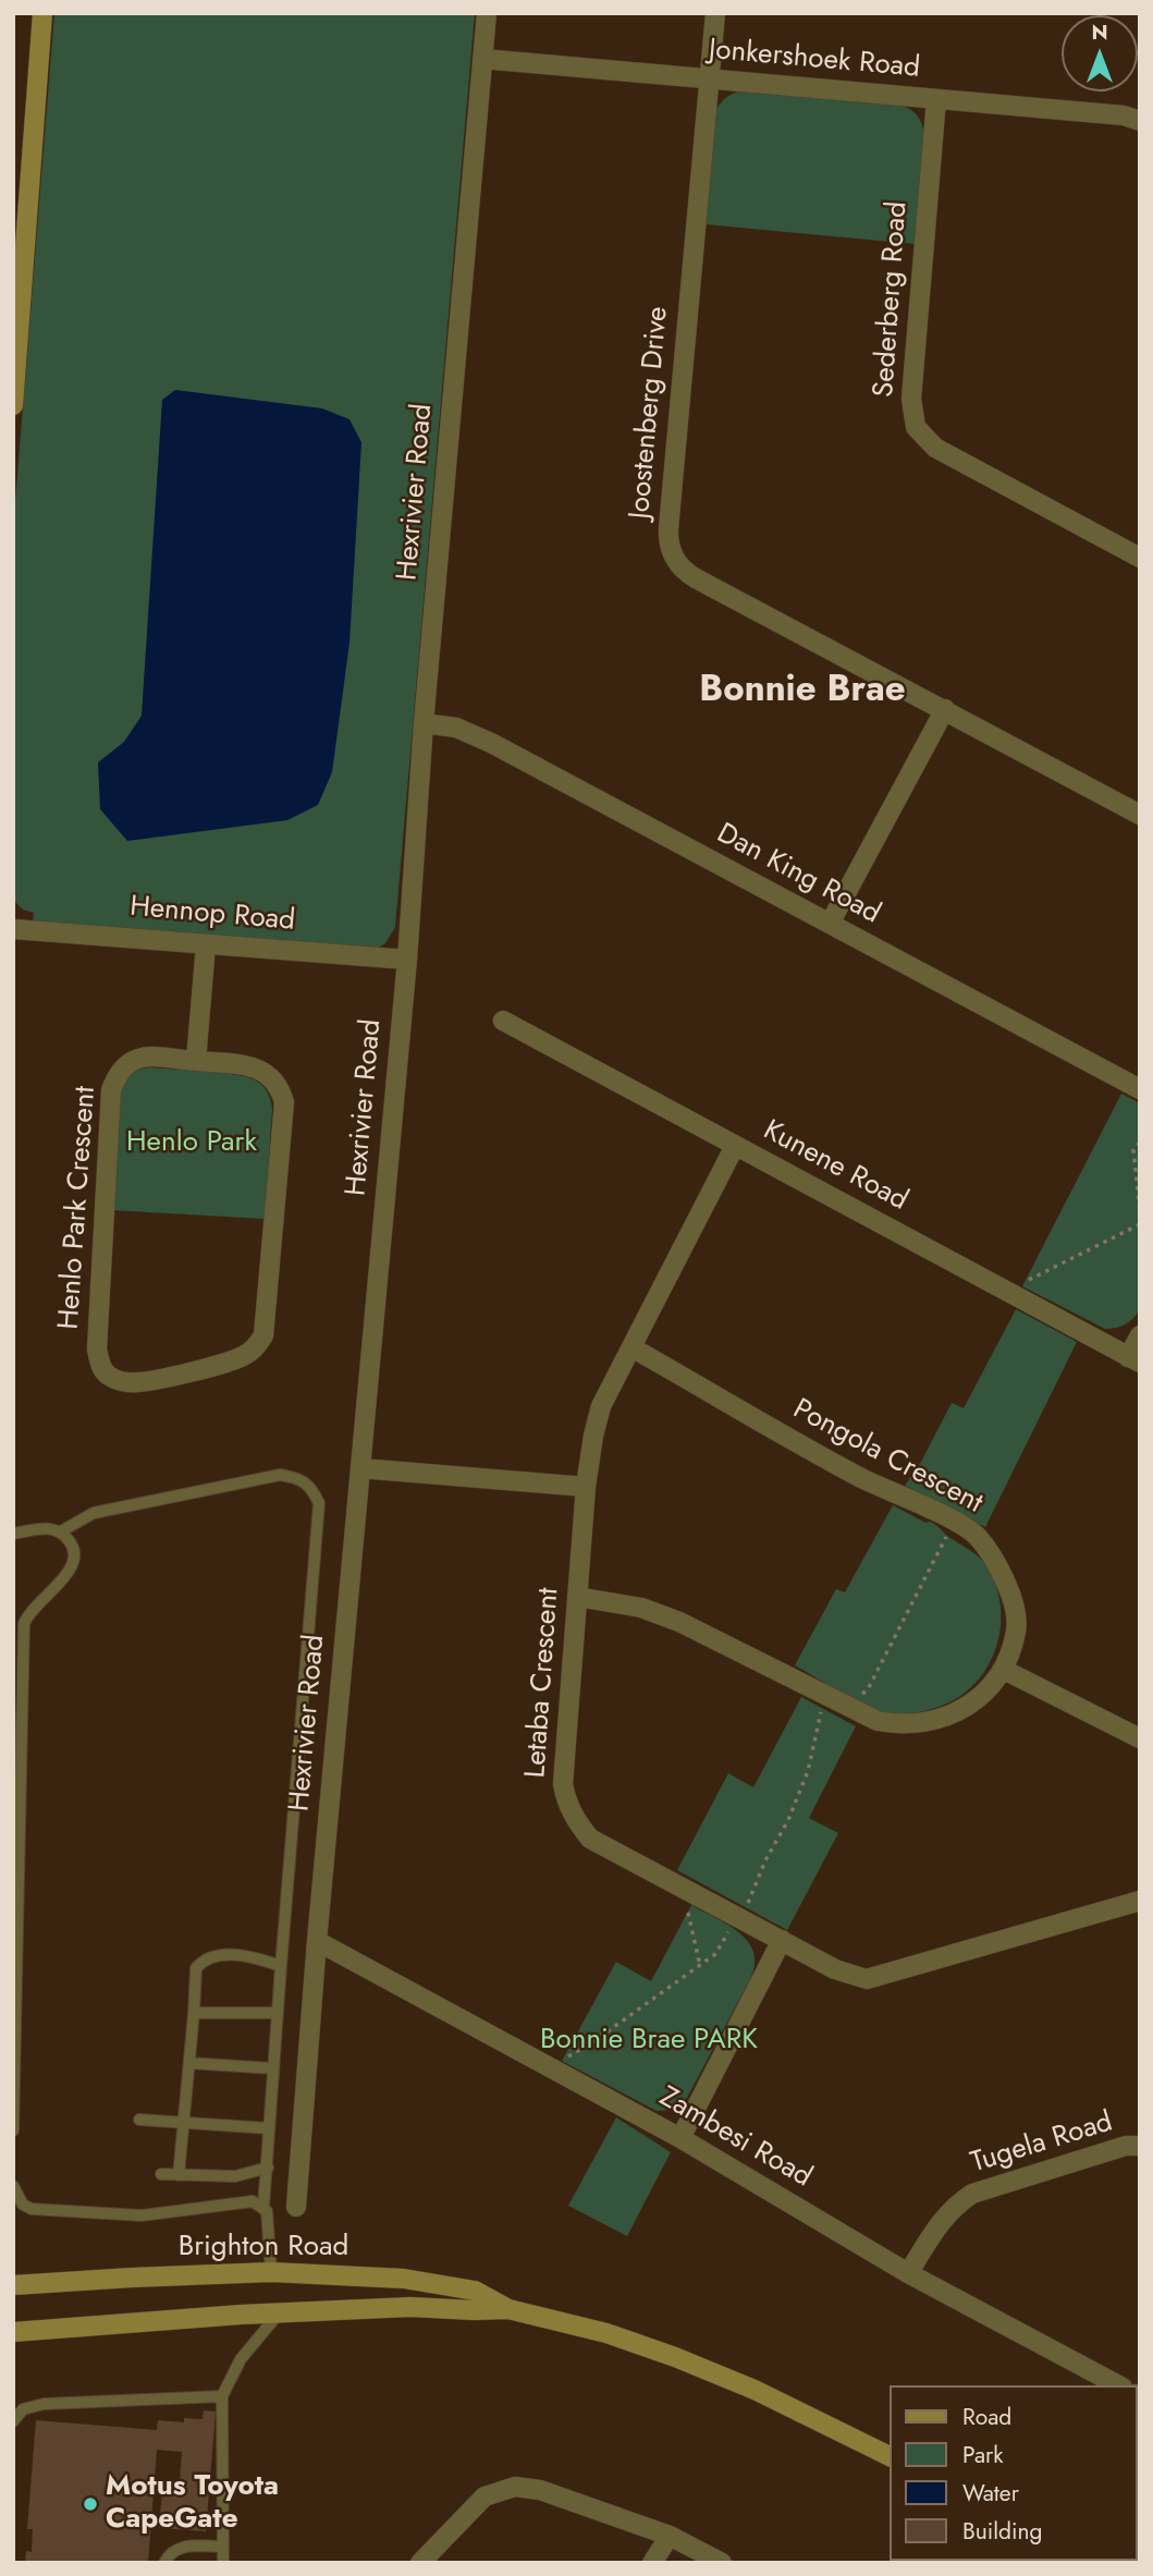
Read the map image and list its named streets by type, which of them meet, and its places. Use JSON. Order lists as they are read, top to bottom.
{
  "streets": {
    "main road": ["Brighton Road"],
    "street": [
      "Jonkershoek Road",
      "Sederberg Road",
      "Joostenberg Drive",
      "Hexrivier Road",
      "Dan King Road",
      "Hennop Road",
      "Kunene Road",
      "Henlo Park Crescent",
      "Pongola Crescent",
      "Letaba Crescent",
      "Zambesi Road",
      "Tugela Road"
    ]
  },
  "crossings": [
    ["Jonkershoek Road", "Sederberg Road"],
    ["Jonkershoek Road", "Joostenberg Drive"],
    ["Jonkershoek Road", "Hexrivier Road"],
    ["Hexrivier Road", "Dan King Road"],
    ["Hexrivier Road", "Hennop Road"],
    ["Hexrivier Road", "Zambesi Road"],
    ["Kunene Road", "Letaba Crescent"],
    ["Pongola Crescent", "Letaba Crescent"],
    ["Zambesi Road", "Tugela Road"]
  ],
  "districts": ["Bonnie Brae"],
  "parks": ["Henlo Park", "Bonnie Brae PARK"],
  "places": ["Motus Toyota CapeGate"],
  "legend": [
    "Road",
    "Park",
    "Water",
    "Building"
  ],
  "north": "top"
}
